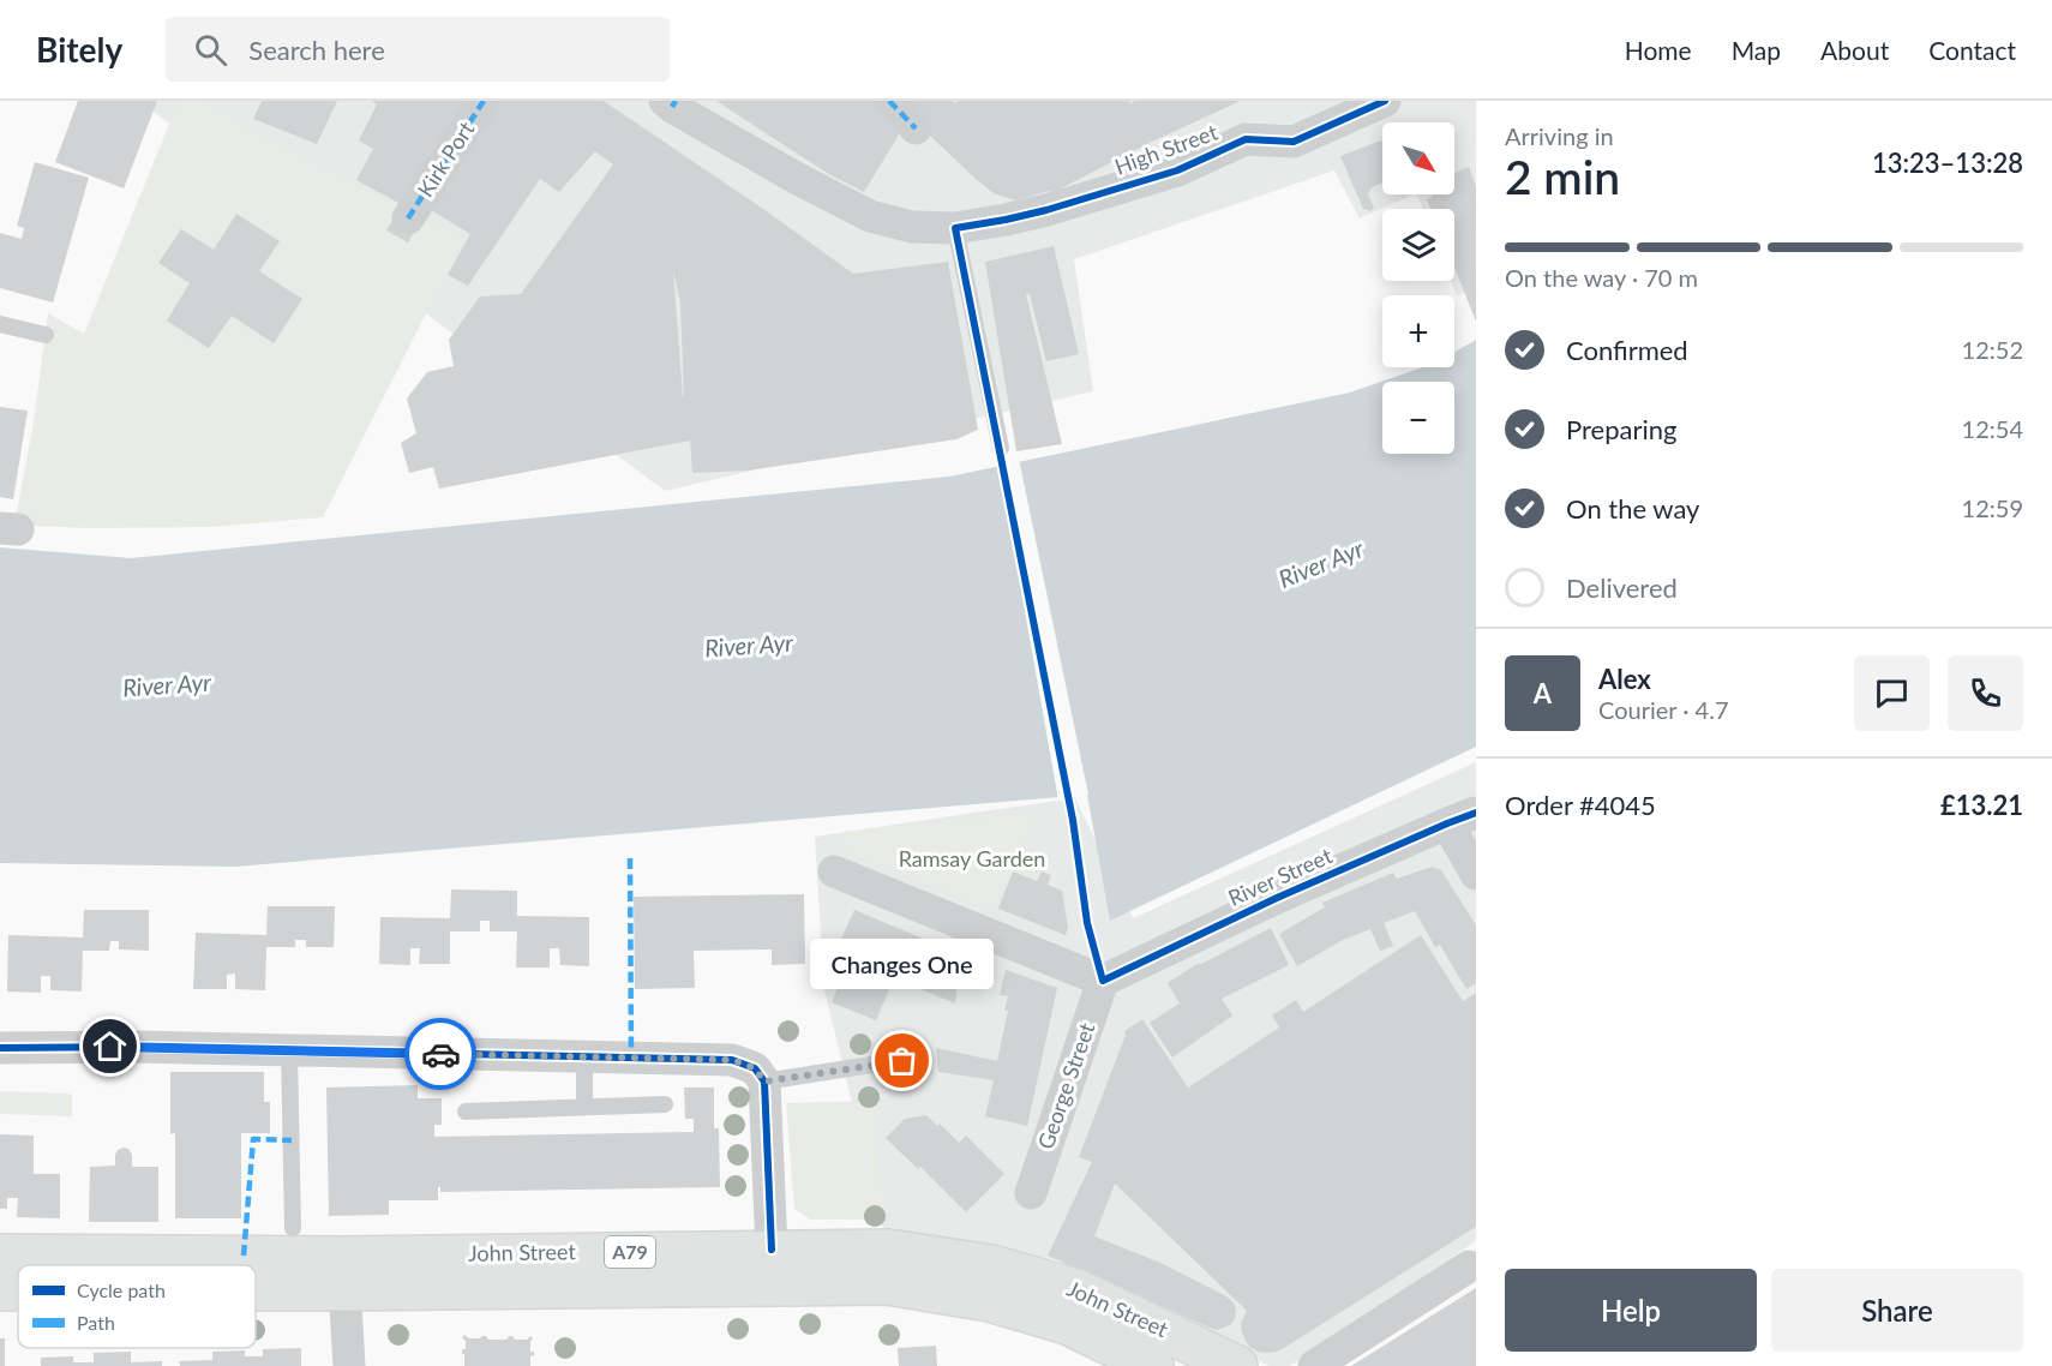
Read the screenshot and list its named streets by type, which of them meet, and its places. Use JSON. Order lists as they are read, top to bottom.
{
  "streets": {
    "main road": ["A79", "John Street"],
    "street": [
      "High Street",
      "Kirk Port",
      "River Street",
      "George Street"
    ]
  },
  "crossings": [
    ["River Street", "George Street"]
  ],
  "water": ["River Ayr"],
  "parks": ["Ramsay Garden"],
  "places": ["Changes One"],
  "legend": ["Cycle path", "Path"],
  "north": "bottom right",
  "page": {
    "header": "Bitely",
    "search": "Search here",
    "nav": [
      "Home",
      "Map",
      "About",
      "Contact"
    ],
    "heading": ["2 min", "Arriving in", "13:23–13:28"],
    "panel": [
      "Alex",
      "Courier · 4.7",
      "Order #4045",
      "£13.21"
    ],
    "map_buttons": ["+", "−"],
    "bar": "On the way · 70 m",
    "list": [
      ["Confirmed", "12:52"],
      ["Preparing", "12:54"],
      ["On the way", "12:59"],
      "Delivered"
    ],
    "round": "A",
    "bubble": "Changes One",
    "buttons": ["Help", "Share"]
  }
}
